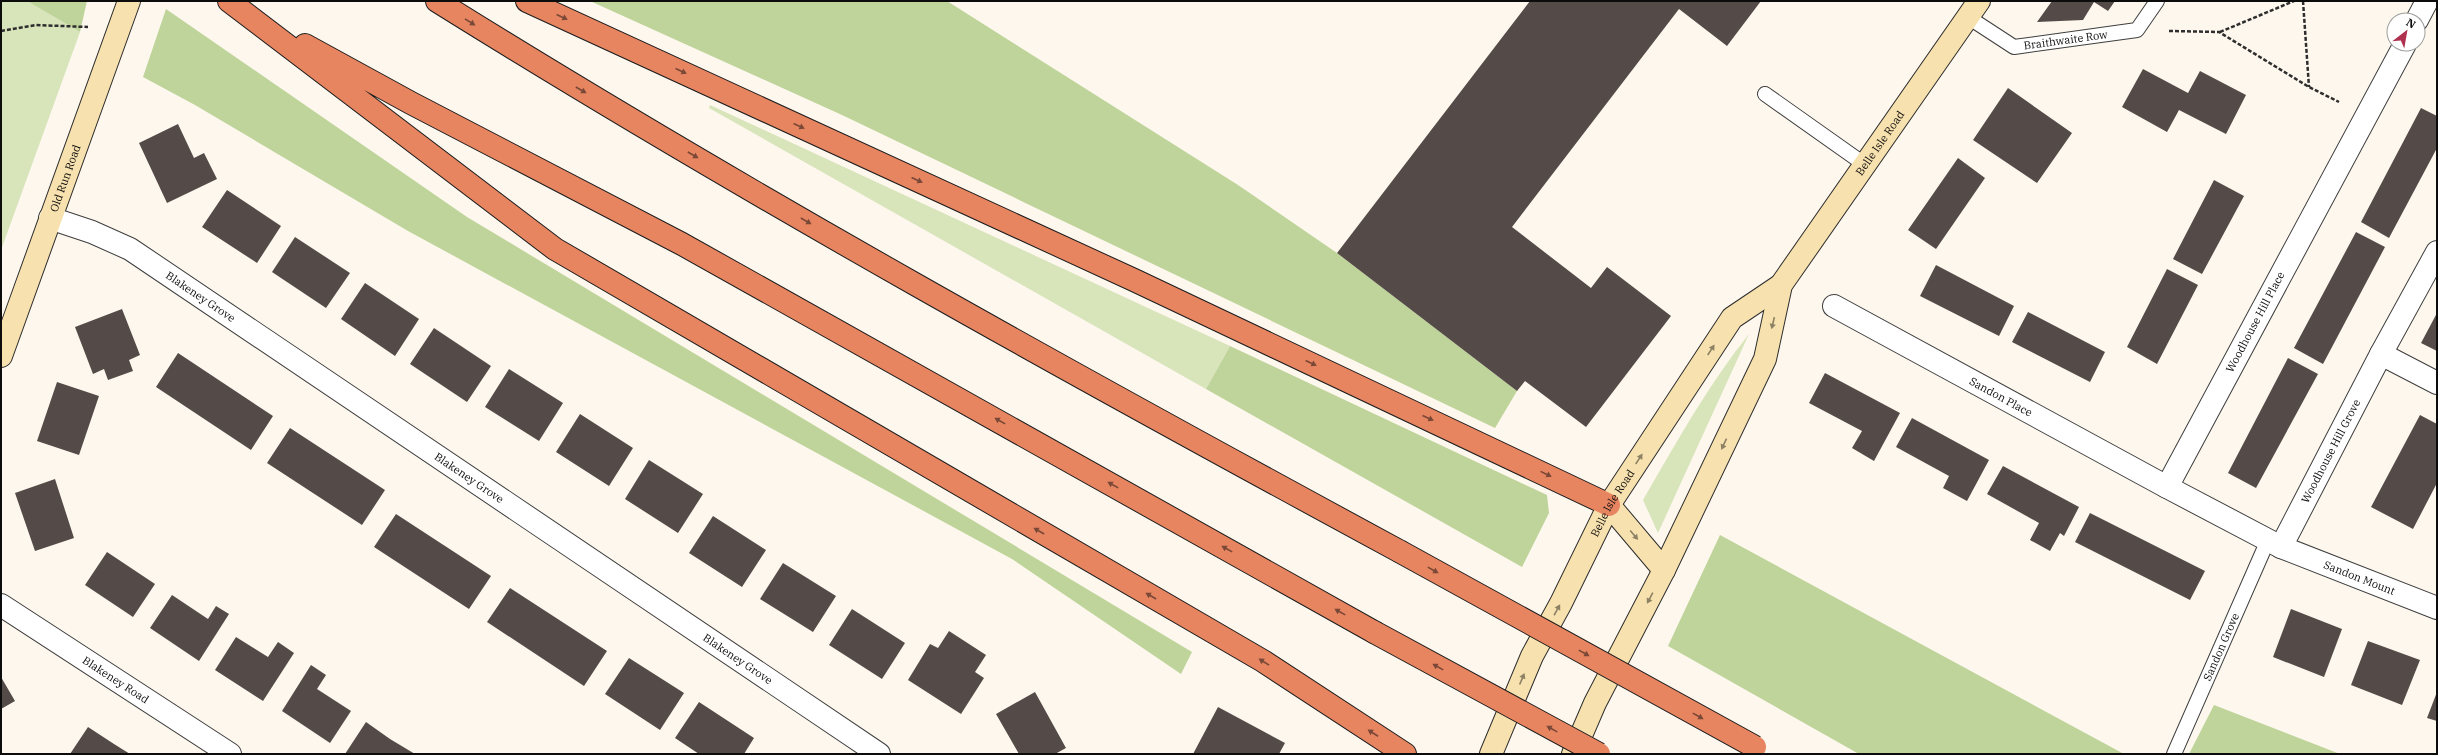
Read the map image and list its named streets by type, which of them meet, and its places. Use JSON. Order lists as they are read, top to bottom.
{
  "streets": {
    "street": [
      "Belle Isle Road",
      "Old Run Road",
      "Blakeney Grove",
      "Woodhouse Hill Place",
      "Sandon Place",
      "Woodhouse Hill Grove",
      "Sandon Mount",
      "Blakeney Road"
    ],
    "lane": ["Braithwaite Row", "Sandon Grove"]
  },
  "crossings": [
    ["Braithwaite Row", "Belle Isle Road"],
    ["Old Run Road", "Blakeney Grove"],
    ["Woodhouse Hill Place", "Sandon Place"],
    ["Woodhouse Hill Grove", "Sandon Mount"],
    ["Woodhouse Hill Grove", "Sandon Grove"],
    ["Sandon Mount", "Sandon Grove"]
  ],
  "north": "top right"
}
